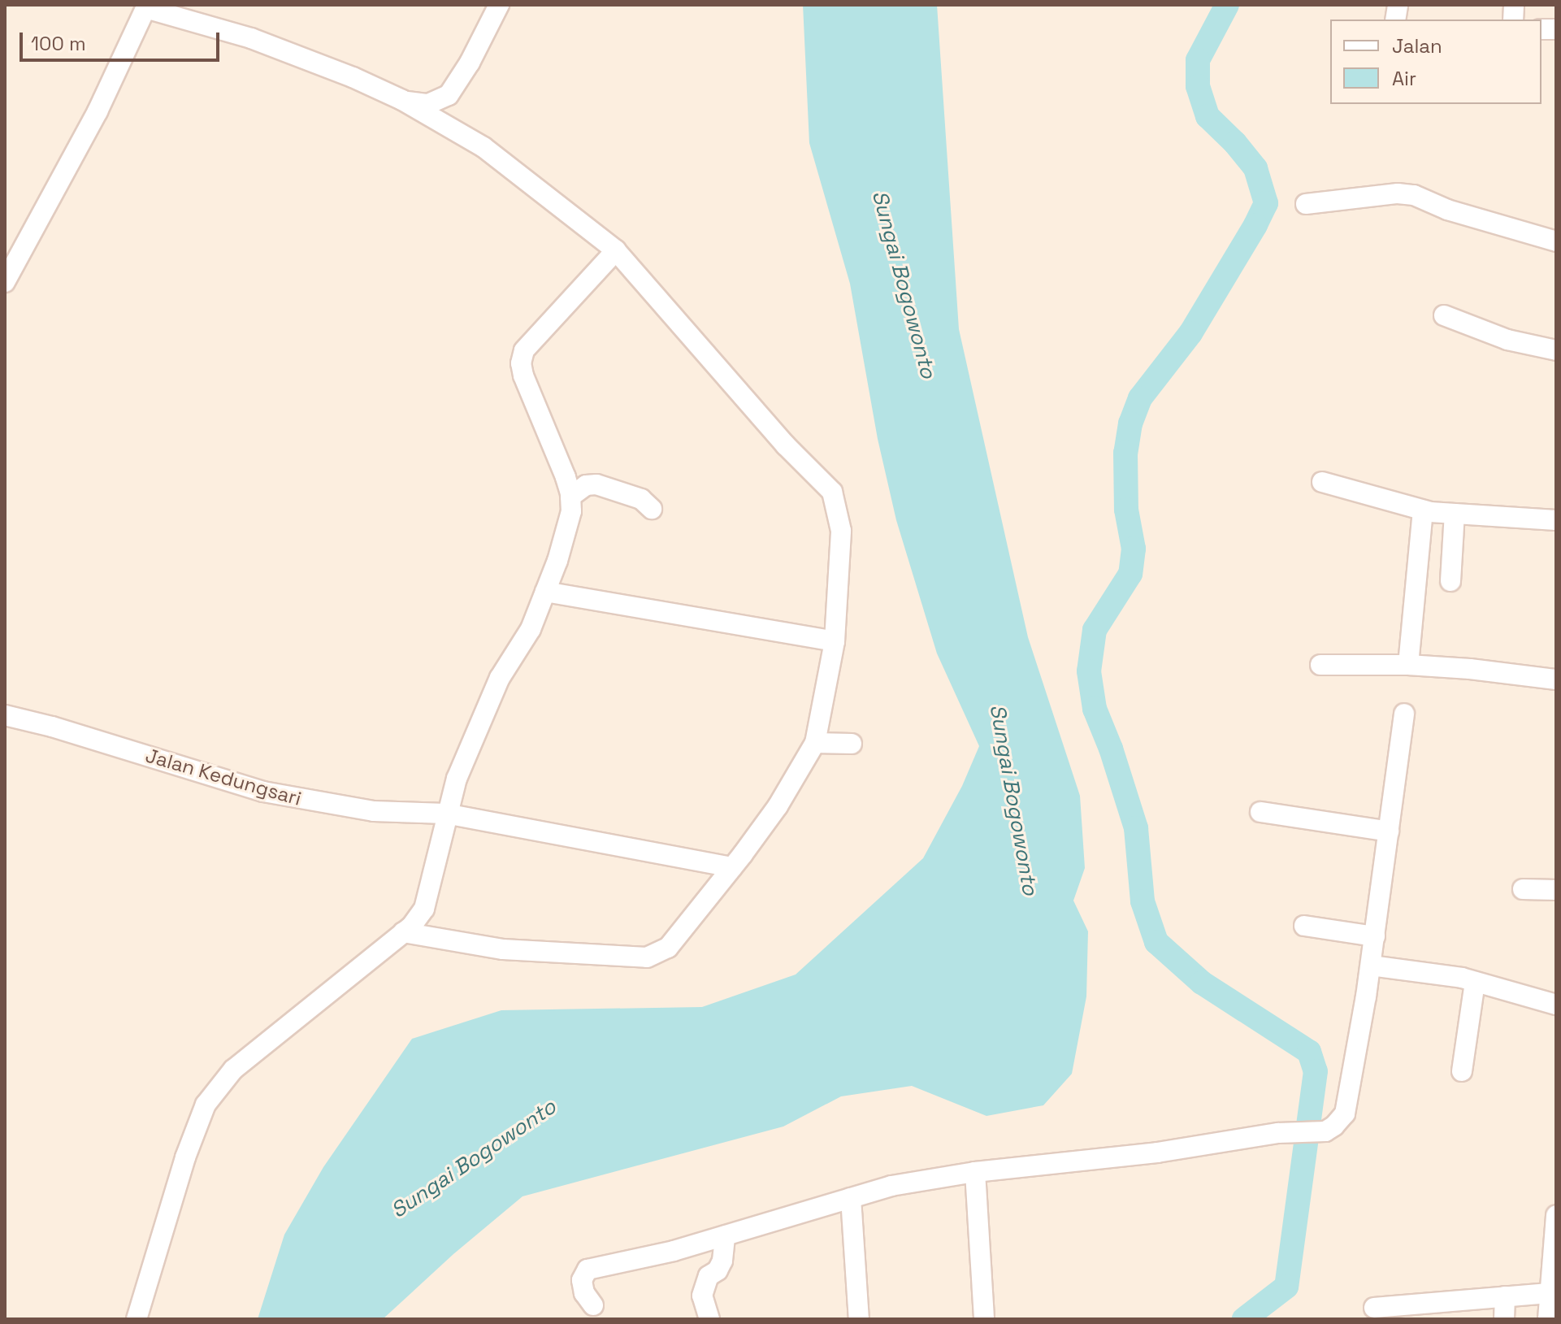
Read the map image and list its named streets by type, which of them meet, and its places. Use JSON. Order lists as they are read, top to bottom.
{
  "streets": {
    "street": ["Jalan Kedungsari"]
  },
  "water": ["Sungai Bogowonto"],
  "legend": ["Jalan", "Air"],
  "scale_bar": "100 m"
}
